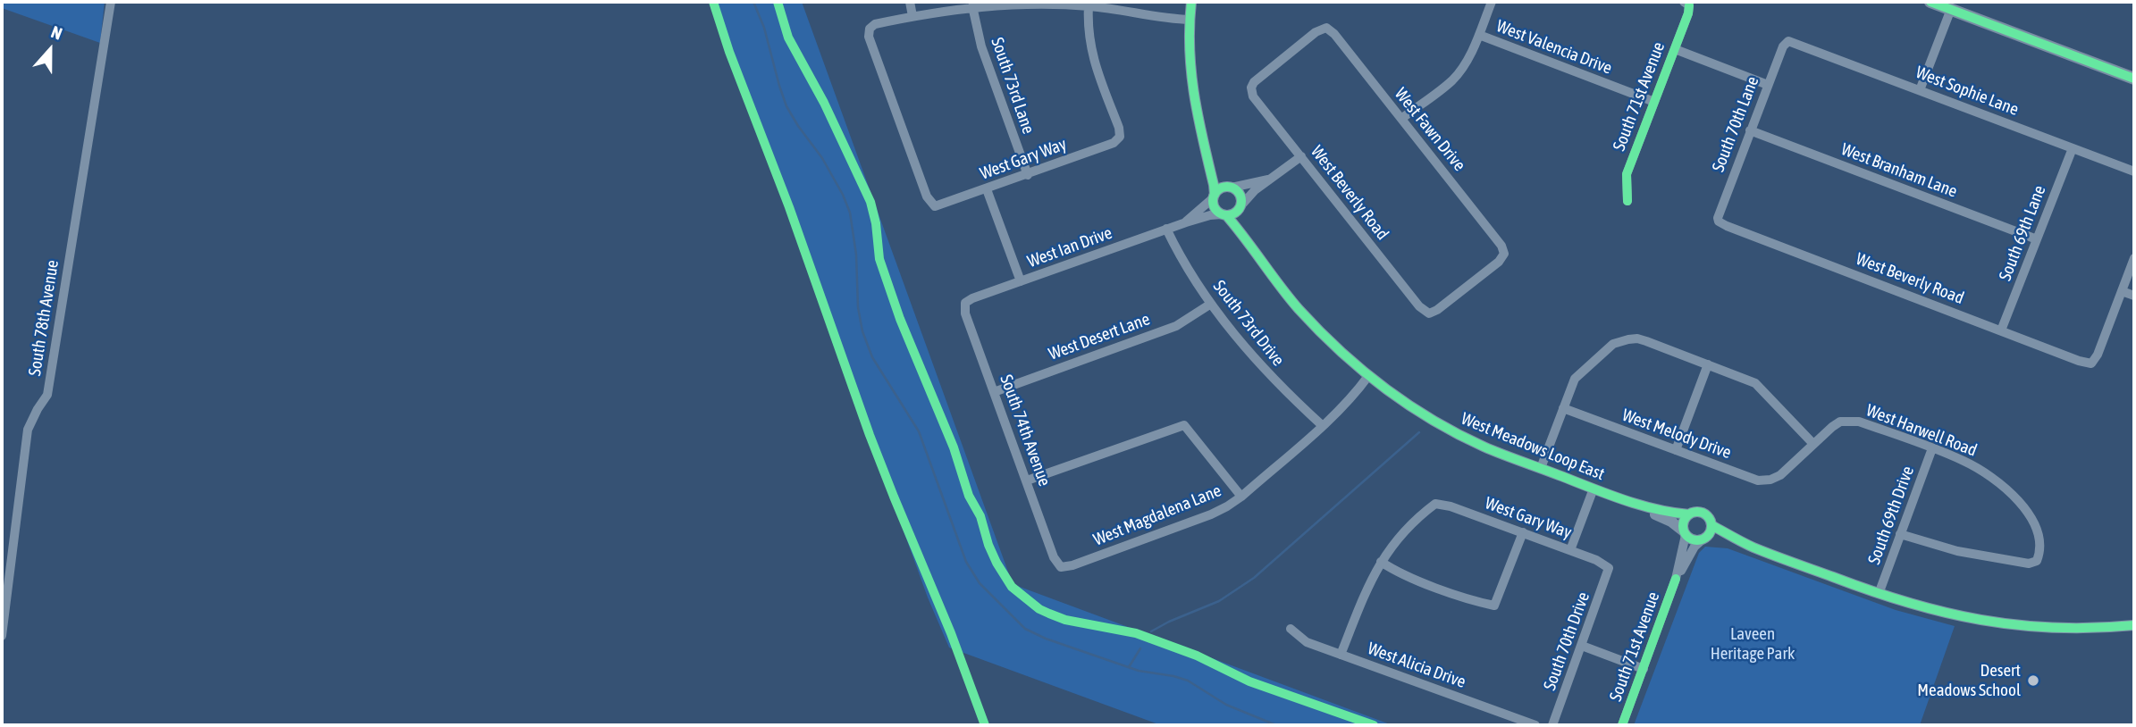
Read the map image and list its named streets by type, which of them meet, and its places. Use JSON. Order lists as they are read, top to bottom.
{
  "streets": {
    "street": [
      "West Valencia Drive",
      "South 73rd Lane",
      "West Sophie Lane",
      "South 71st Avenue",
      "South 70th Lane",
      "West Fawn Drive",
      "West Gary Way",
      "West Branham Lane",
      "West Beverly Road",
      "South 69th Lane",
      "West Ian Drive",
      "South 78th Avenue",
      "South 73rd Drive",
      "West Desert Lane",
      "South 74th Avenue",
      "West Harwell Road",
      "West Melody Drive",
      "West Meadows Loop East",
      "West Magdalena Lane",
      "South 69th Drive",
      "South 70th Drive",
      "West Alicia Drive"
    ]
  },
  "crossings": [
    ["West Valencia Drive", "South 71st Avenue"],
    ["South 73rd Lane", "West Gary Way"],
    ["West Sophie Lane", "South 70th Lane"],
    ["West Sophie Lane", "South 69th Lane"],
    ["South 70th Lane", "West Branham Lane"],
    ["South 70th Lane", "West Beverly Road"],
    ["West Fawn Drive", "West Beverly Road"],
    ["West Gary Way", "South 70th Drive"],
    ["West Branham Lane", "South 69th Lane"],
    ["West Beverly Road", "South 69th Lane"],
    ["West Ian Drive", "South 73rd Drive"],
    ["West Ian Drive", "South 74th Avenue"],
    ["South 73rd Drive", "West Desert Lane"],
    ["South 73rd Drive", "West Magdalena Lane"],
    ["West Desert Lane", "South 74th Avenue"],
    ["South 74th Avenue", "West Magdalena Lane"],
    ["West Harwell Road", "West Melody Drive"],
    ["West Harwell Road", "South 69th Drive"],
    ["West Meadows Loop East", "West Magdalena Lane"]
  ],
  "parks": ["Laveen Heritage Park"],
  "places": ["Desert Meadows School"],
  "north": "top"
}
